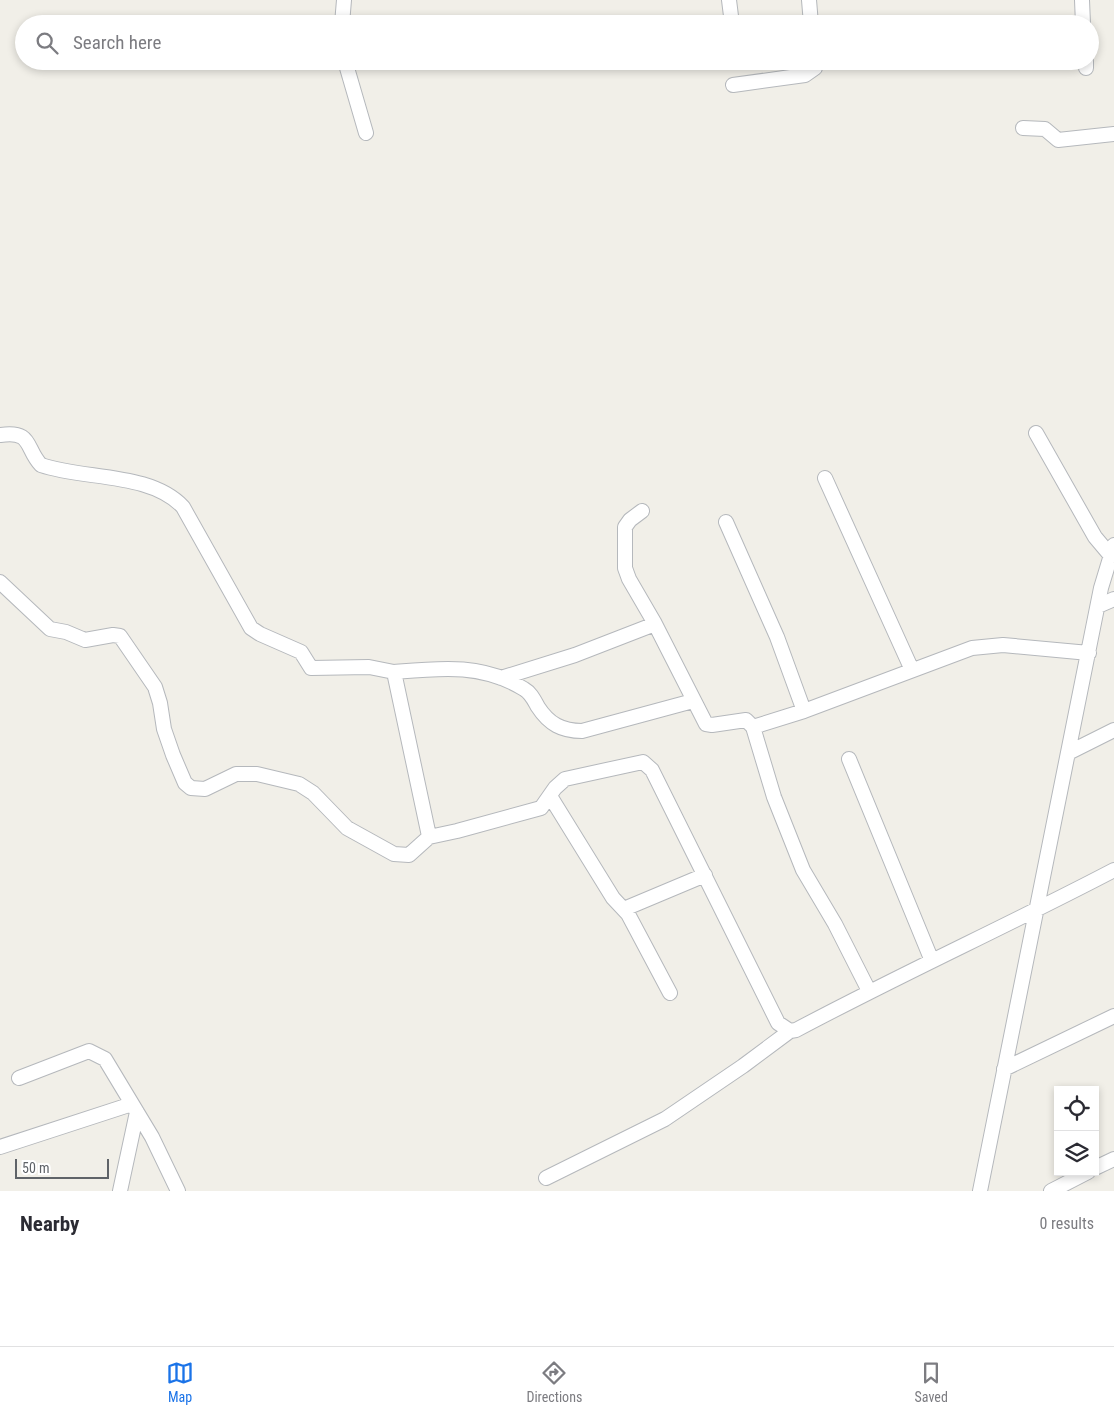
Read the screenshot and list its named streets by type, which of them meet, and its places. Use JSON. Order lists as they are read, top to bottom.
{
  "scale_bar": "50 m",
  "page": {
    "search": "Search here",
    "scale": "50 m",
    "heading": ["Nearby", "0 results"],
    "nav": ["Map", "Directions", "Saved"]
  }
}
